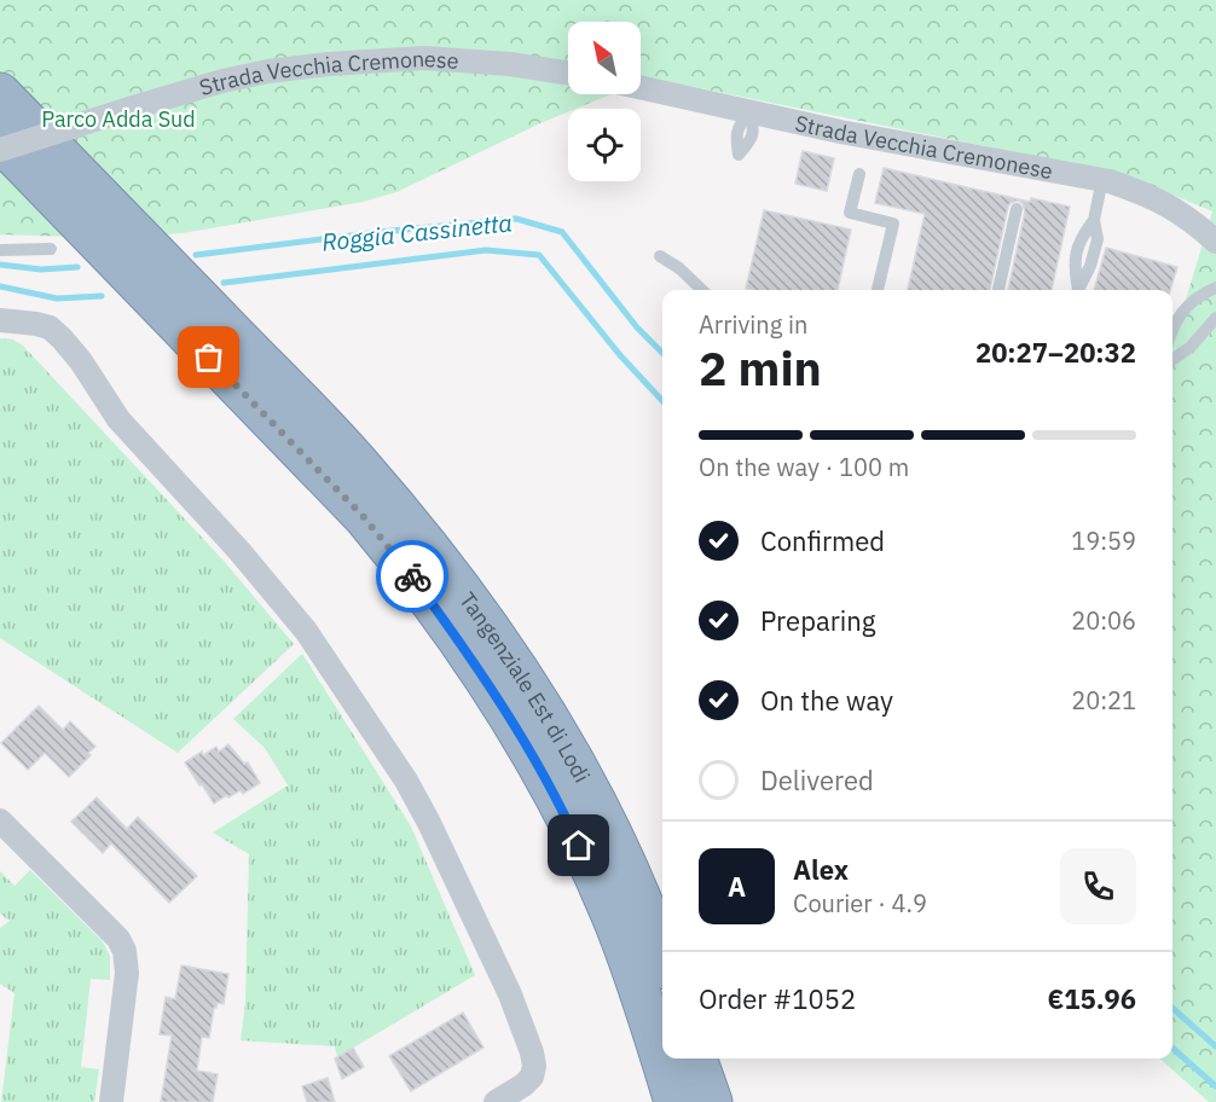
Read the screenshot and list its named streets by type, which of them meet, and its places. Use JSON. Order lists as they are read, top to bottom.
{
  "streets": {
    "highway": ["Tangenziale Est di Lodi"],
    "street": ["Strada Vecchia Cremonese"]
  },
  "water": ["Roggia Cassinetta"],
  "parks": ["Parco Adda Sud"],
  "north": "top left",
  "page": {
    "heading": ["2 min", "Arriving in", "20:27–20:32"],
    "panel": [
      "Alex",
      "Courier · 4.9",
      "Order #1052",
      "€15.96"
    ],
    "bar": "On the way · 100 m",
    "list": [
      ["Confirmed", "19:59"],
      ["Preparing", "20:06"],
      ["On the way", "20:21"],
      "Delivered"
    ],
    "round": "A"
  }
}
